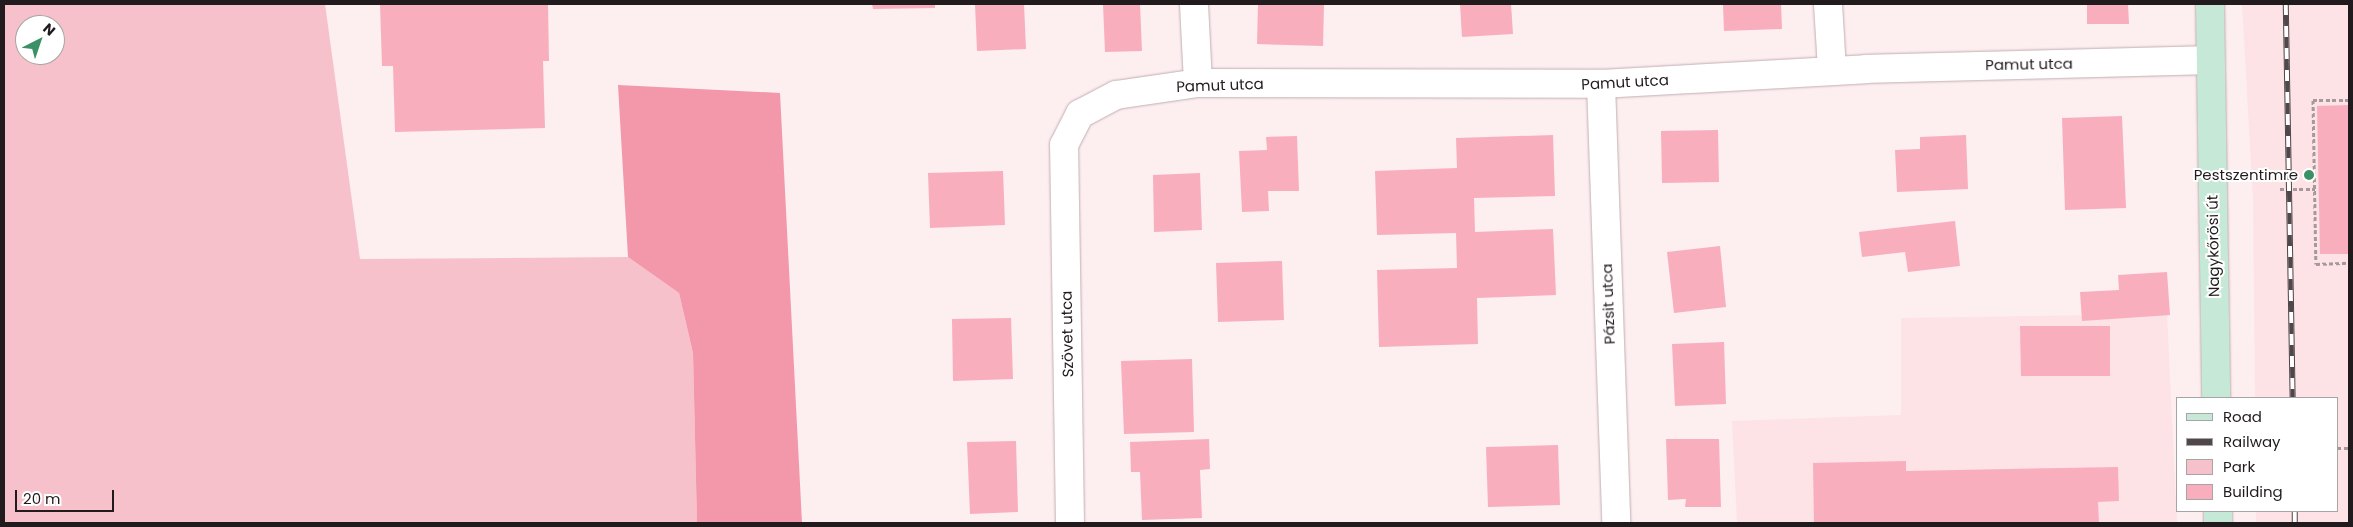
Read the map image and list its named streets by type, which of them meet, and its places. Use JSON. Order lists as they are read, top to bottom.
{
  "streets": {
    "main road": ["Nagykőrösi út"],
    "street": ["Pamut utca", "Pázsit utca", "Szövet utca"]
  },
  "crossings": [
    ["Pamut utca", "Nagykőrösi út"],
    ["Pamut utca", "Pázsit utca"],
    ["Pamut utca", "Szövet utca"]
  ],
  "places": ["Pestszentimre"],
  "legend": [
    "Road",
    "Railway",
    "Park",
    "Building"
  ],
  "scale_bar": "20 m",
  "north": "top right"
}
